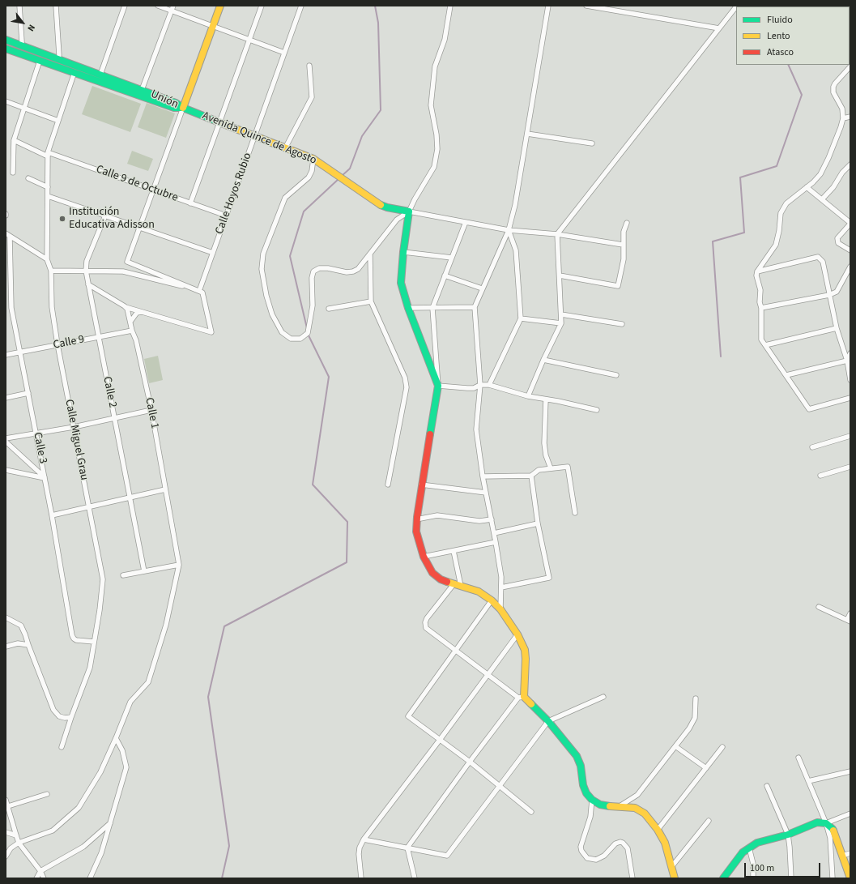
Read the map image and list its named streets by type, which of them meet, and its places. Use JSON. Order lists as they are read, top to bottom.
{
  "streets": {
    "street": [
      "Unión",
      "Avenida Quince de Agosto",
      "Calle 9 de Octubre",
      "Calle Hoyos Rubio",
      "Calle 9",
      "Calle 2",
      "Calle 1",
      "Calle Miguel Grau",
      "Calle 3"
    ]
  },
  "crossings": [
    ["Unión", "Avenida Quince de Agosto"],
    ["Unión", "Calle Miguel Grau"],
    ["Avenida Quince de Agosto", "Calle Hoyos Rubio"],
    ["Calle 9 de Octubre", "Calle Hoyos Rubio"],
    ["Calle 9 de Octubre", "Calle Miguel Grau"],
    ["Calle 9", "Calle 2"],
    ["Calle 9", "Calle 1"],
    ["Calle 9", "Calle Miguel Grau"],
    ["Calle 9", "Calle 3"],
    ["Calle Miguel Grau", "Calle 3"]
  ],
  "places": ["Institución Educativa Adisson"],
  "legend": ["Fluido", "Lento", "Atasco"],
  "scale_bar": "100 m",
  "north": "bottom right"
}
